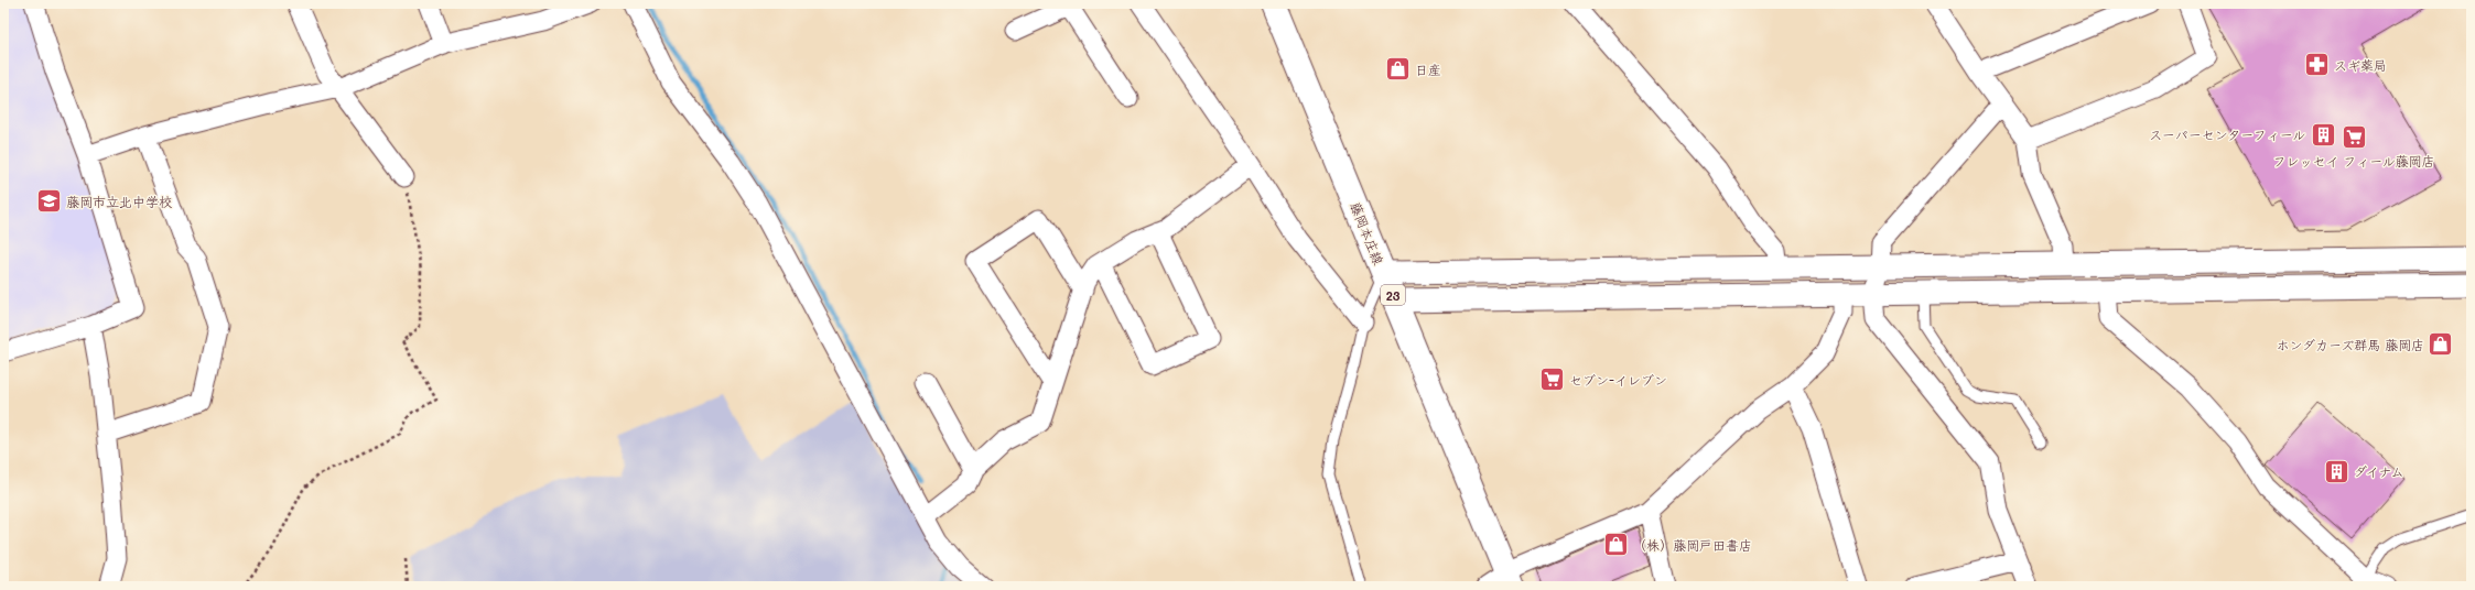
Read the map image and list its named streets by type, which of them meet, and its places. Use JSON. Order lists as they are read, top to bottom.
{
  "streets": {
    "main road": ["藤岡本庄線", "23"]
  },
  "places": {
    "pharmacy": ["スギ薬局"],
    "shop": ["日産", "ホンダカーズ群馬 藤岡店", "（株）藤岡戸田書店"],
    "building": ["スーパーセンターフィール", "ダイナム"],
    "supermarket": ["フレッセイ フィール藤岡店", "セブン-イレブン"],
    "school or university": ["藤岡市立北中学校"]
  }
}
